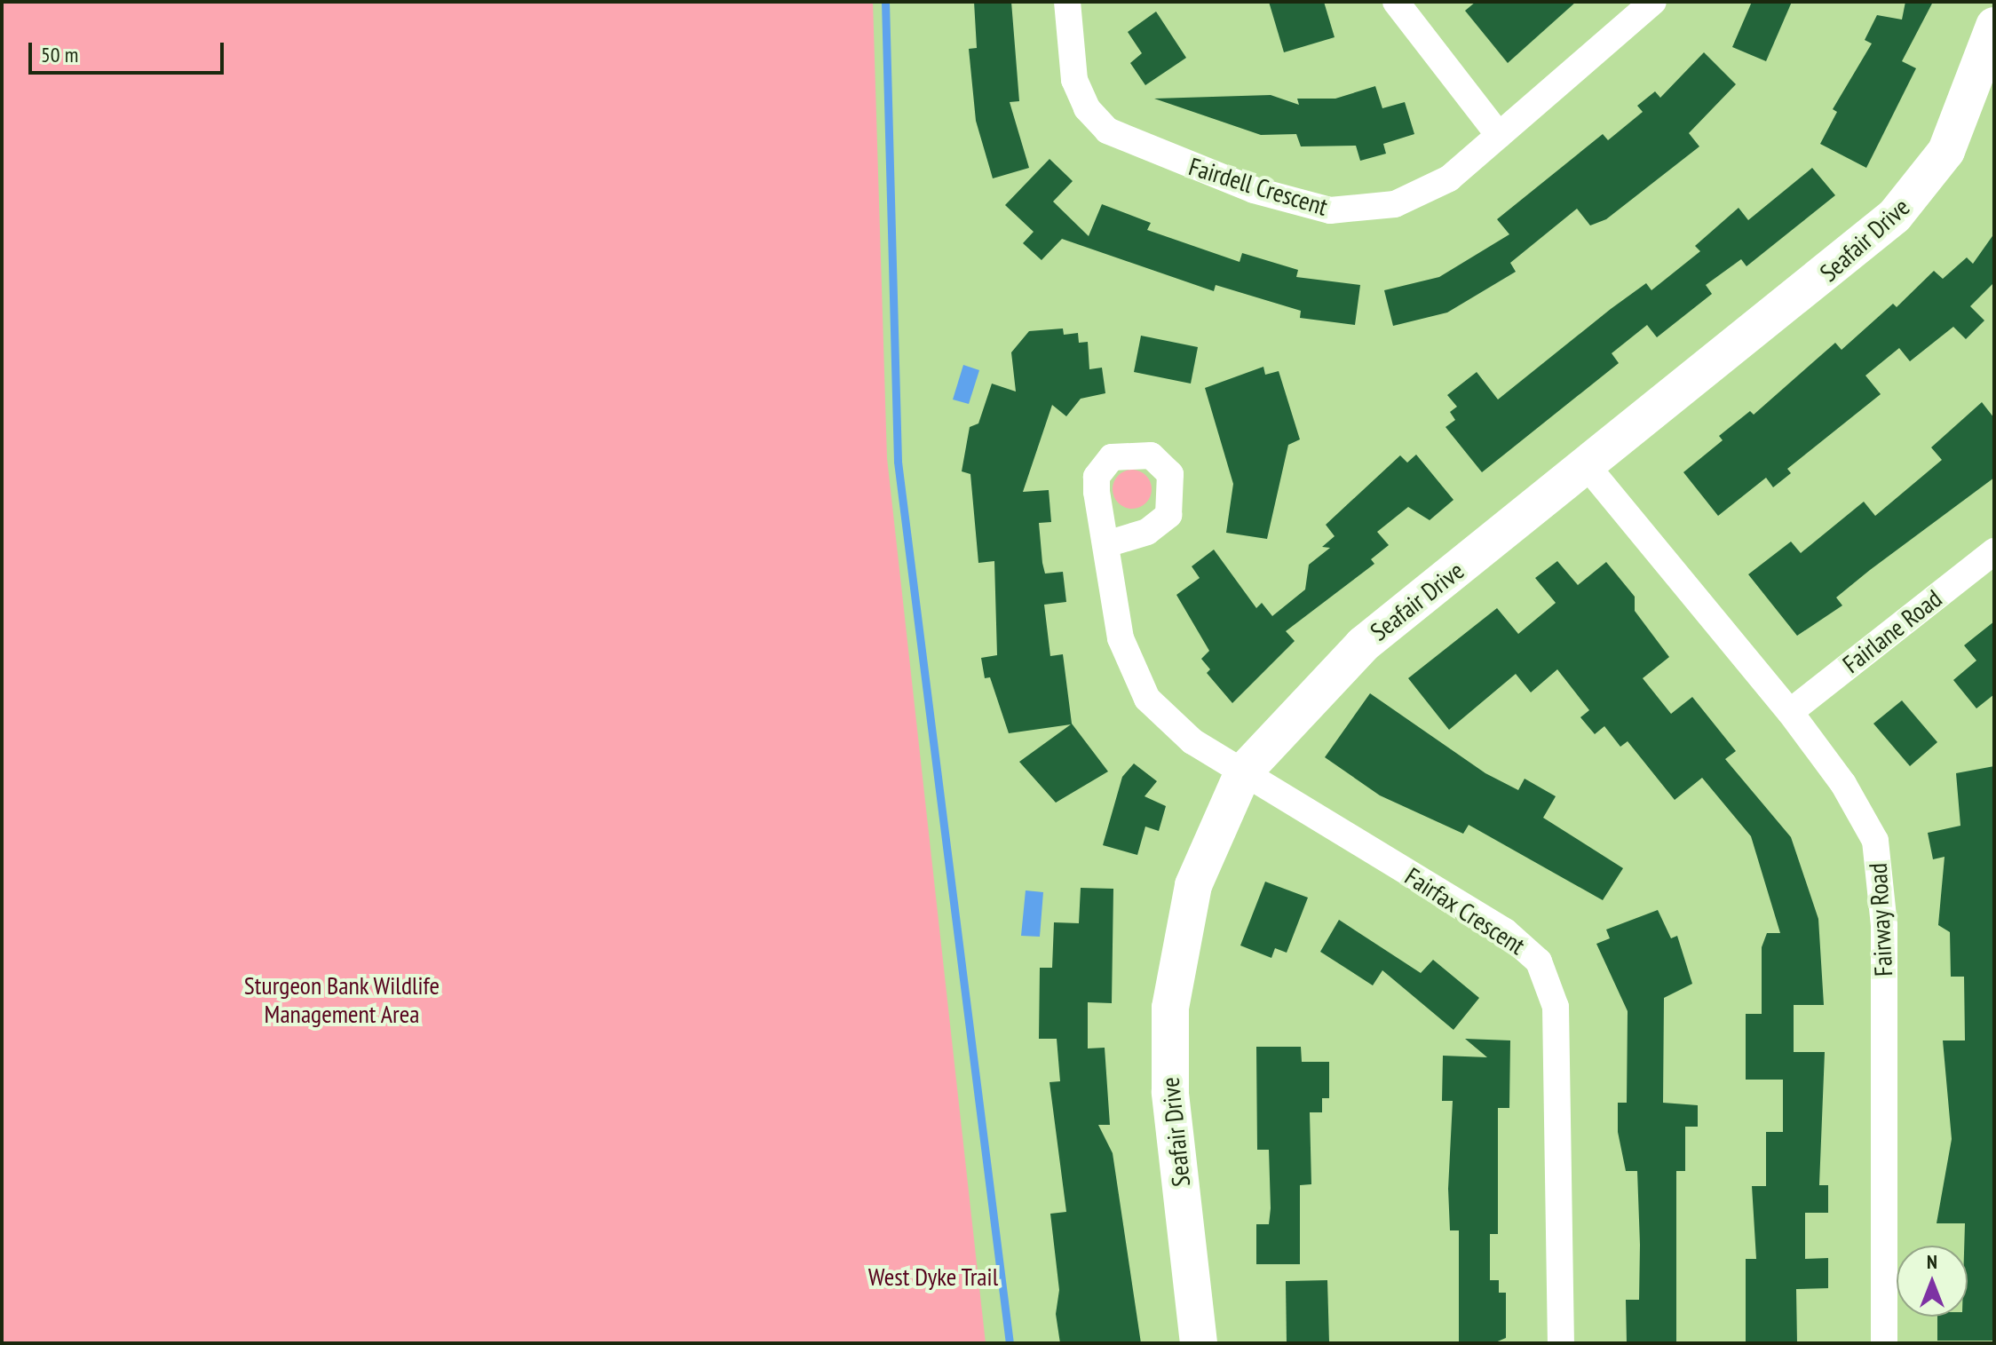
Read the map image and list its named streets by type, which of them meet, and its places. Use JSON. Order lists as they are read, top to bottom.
{
  "streets": {
    "street": [
      "Fairdell Crescent",
      "Seafair Drive",
      "Fairlane Road",
      "Fairfax Crescent",
      "Fairway Road"
    ]
  },
  "crossings": [
    ["Seafair Drive", "Fairfax Crescent"],
    ["Seafair Drive", "Fairway Road"],
    ["Fairlane Road", "Fairway Road"]
  ],
  "parks": ["Sturgeon Bank Wildlife Management Area", "West Dyke Trail"],
  "scale_bar": "50 m",
  "north": "top"
}
